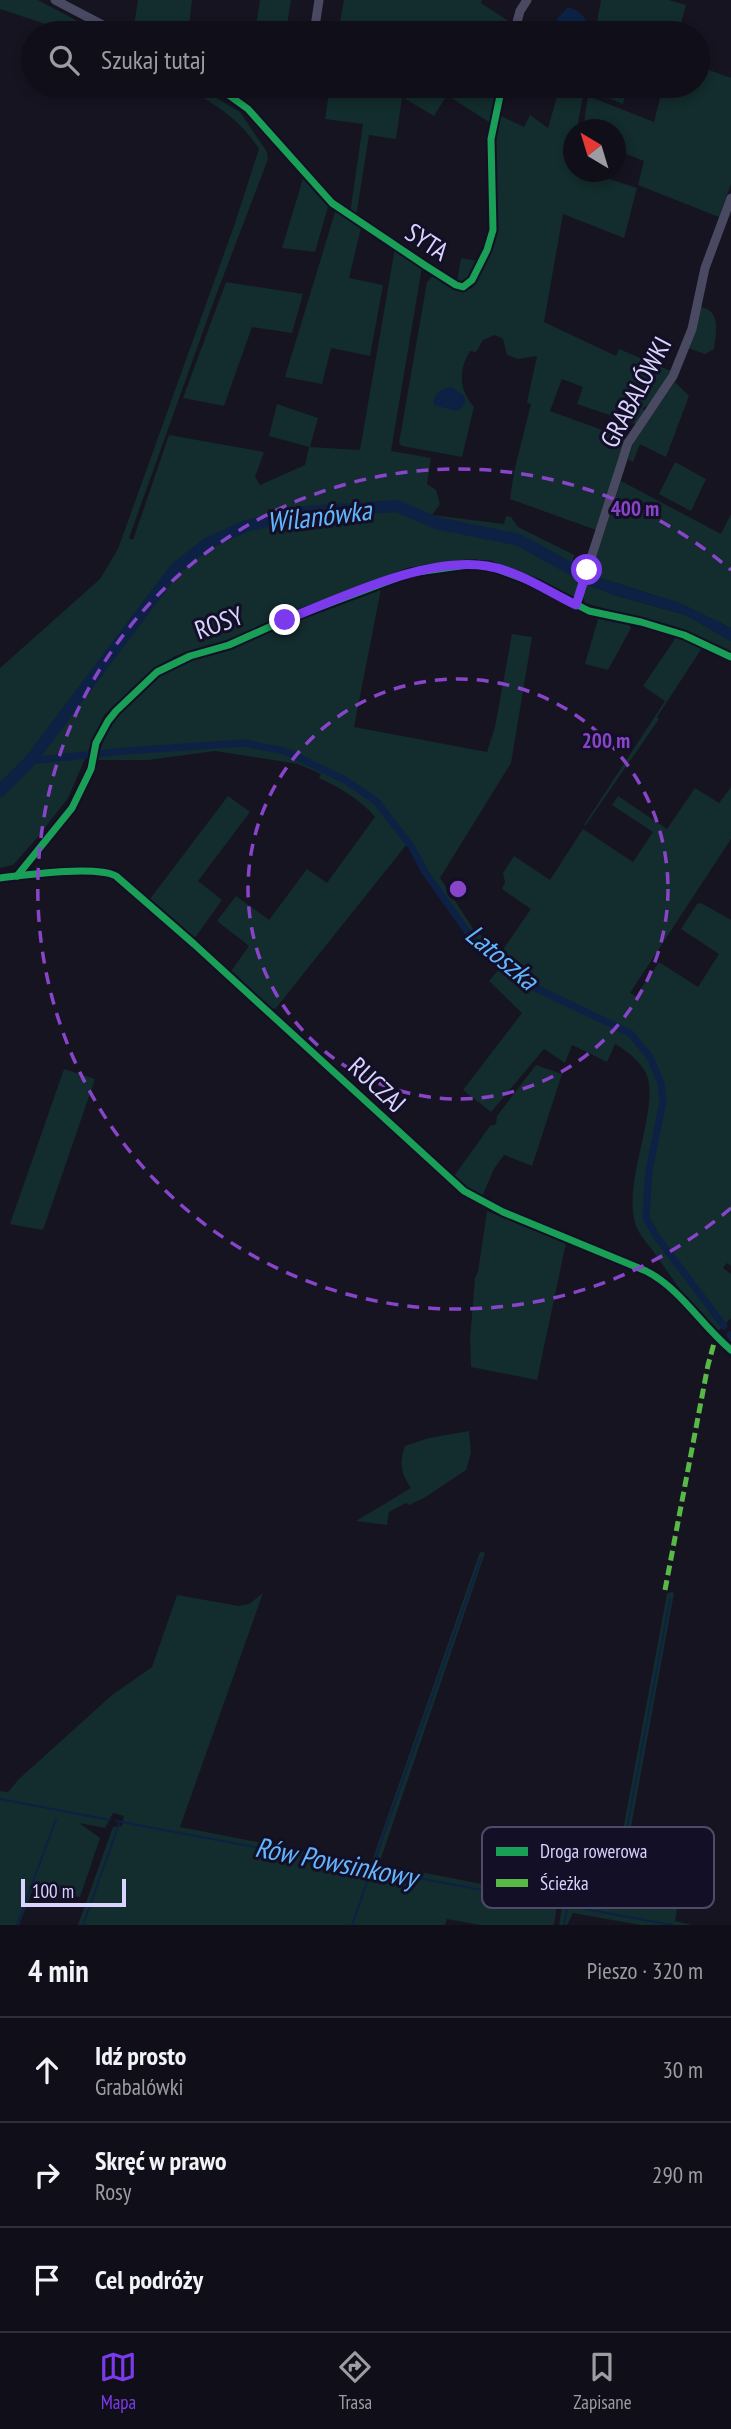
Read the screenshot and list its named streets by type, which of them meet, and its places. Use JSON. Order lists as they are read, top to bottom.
{
  "streets": {
    "street": [
      "SYTA",
      "GRABALÓWKI",
      "ROSY",
      "RUCZAJ"
    ]
  },
  "crossings": [
    ["GRABALÓWKI", "ROSY"],
    ["ROSY", "RUCZAJ"]
  ],
  "water": ["Wilanówka", "Latoszka", "Rów Powsinkowy"],
  "legend": ["Droga rowerowa", "Ścieżka"],
  "scale_bar": "100 m",
  "north": "top left",
  "page": {
    "search": "Szukaj tutaj",
    "scale": "100 m",
    "heading": ["4 min", "Pieszo · 320 m"],
    "list": [
      ["Idź prosto", "Grabalówki", "30 m"],
      ["Skręć w prawo", "Rosy", "290 m"],
      "Cel podróży"
    ],
    "nav": ["Mapa", "Trasa", "Zapisane"]
  },
  "rings": ["400 m", "200 m"]
}
